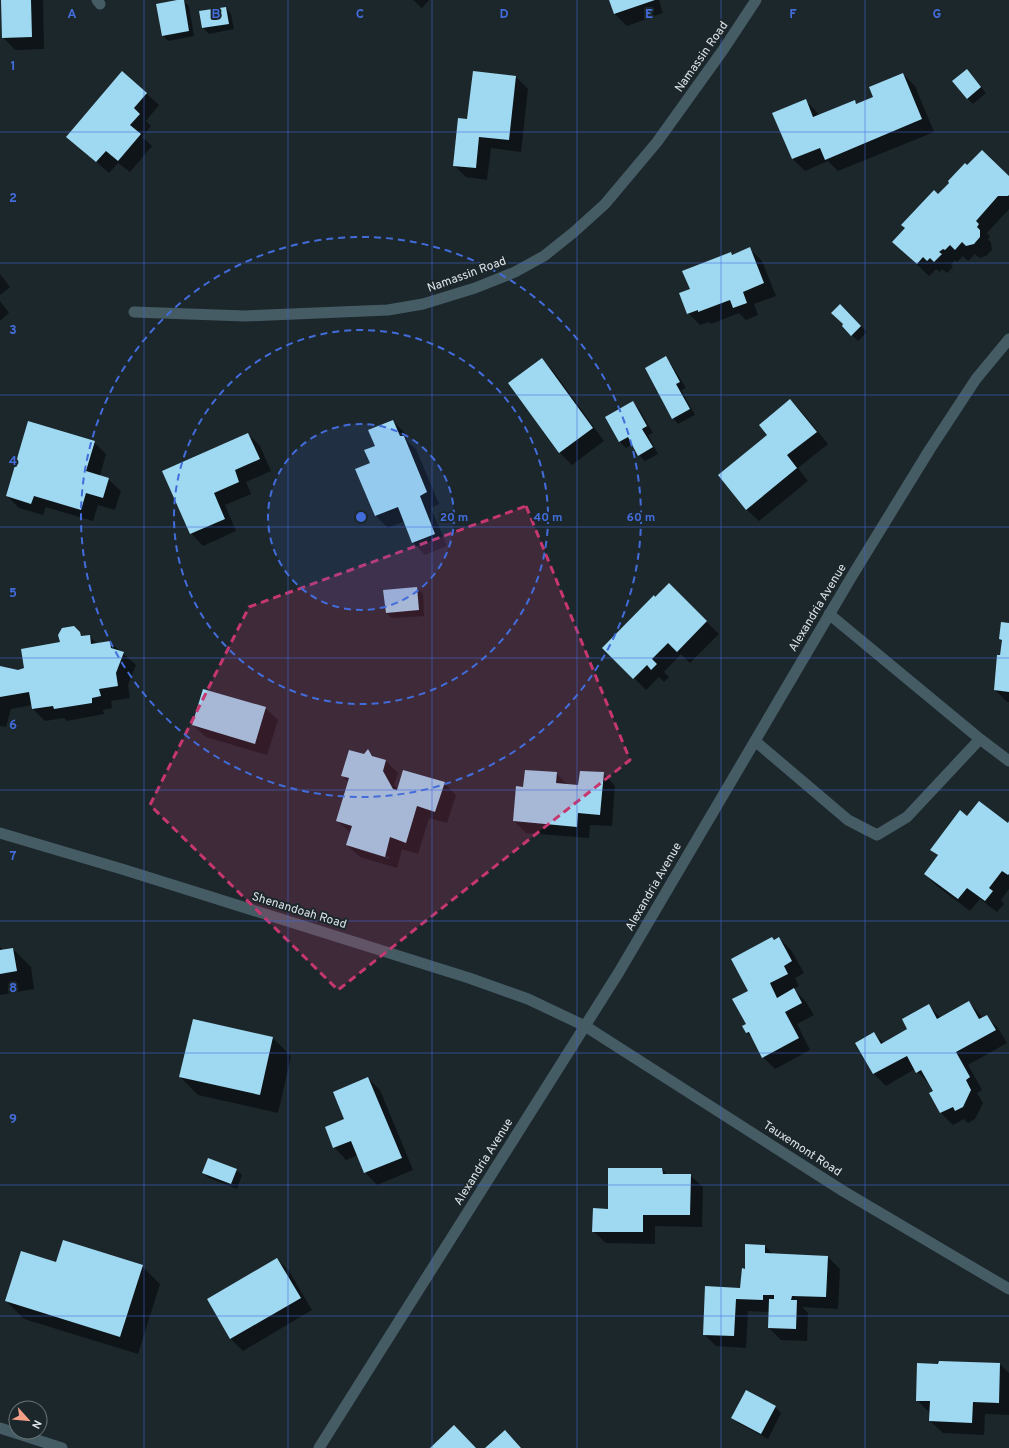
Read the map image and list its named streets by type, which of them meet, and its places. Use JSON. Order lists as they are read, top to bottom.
{
  "streets": {
    "street": [
      "Namassin Road",
      "Alexandria Avenue",
      "Shenandoah Road",
      "Tauxemont Road"
    ]
  },
  "crossings": [
    ["Alexandria Avenue", "Shenandoah Road"],
    ["Alexandria Avenue", "Tauxemont Road"],
    ["Shenandoah Road", "Tauxemont Road"]
  ],
  "north": "bottom right",
  "grid": {
    "columns": [
      "A",
      "B",
      "C",
      "D",
      "E",
      "F",
      "G"
    ],
    "rows": [
      "1",
      "2",
      "3",
      "4",
      "5",
      "6",
      "7",
      "8",
      "9"
    ]
  },
  "rings": ["20 m", "40 m", "60 m"]
}
